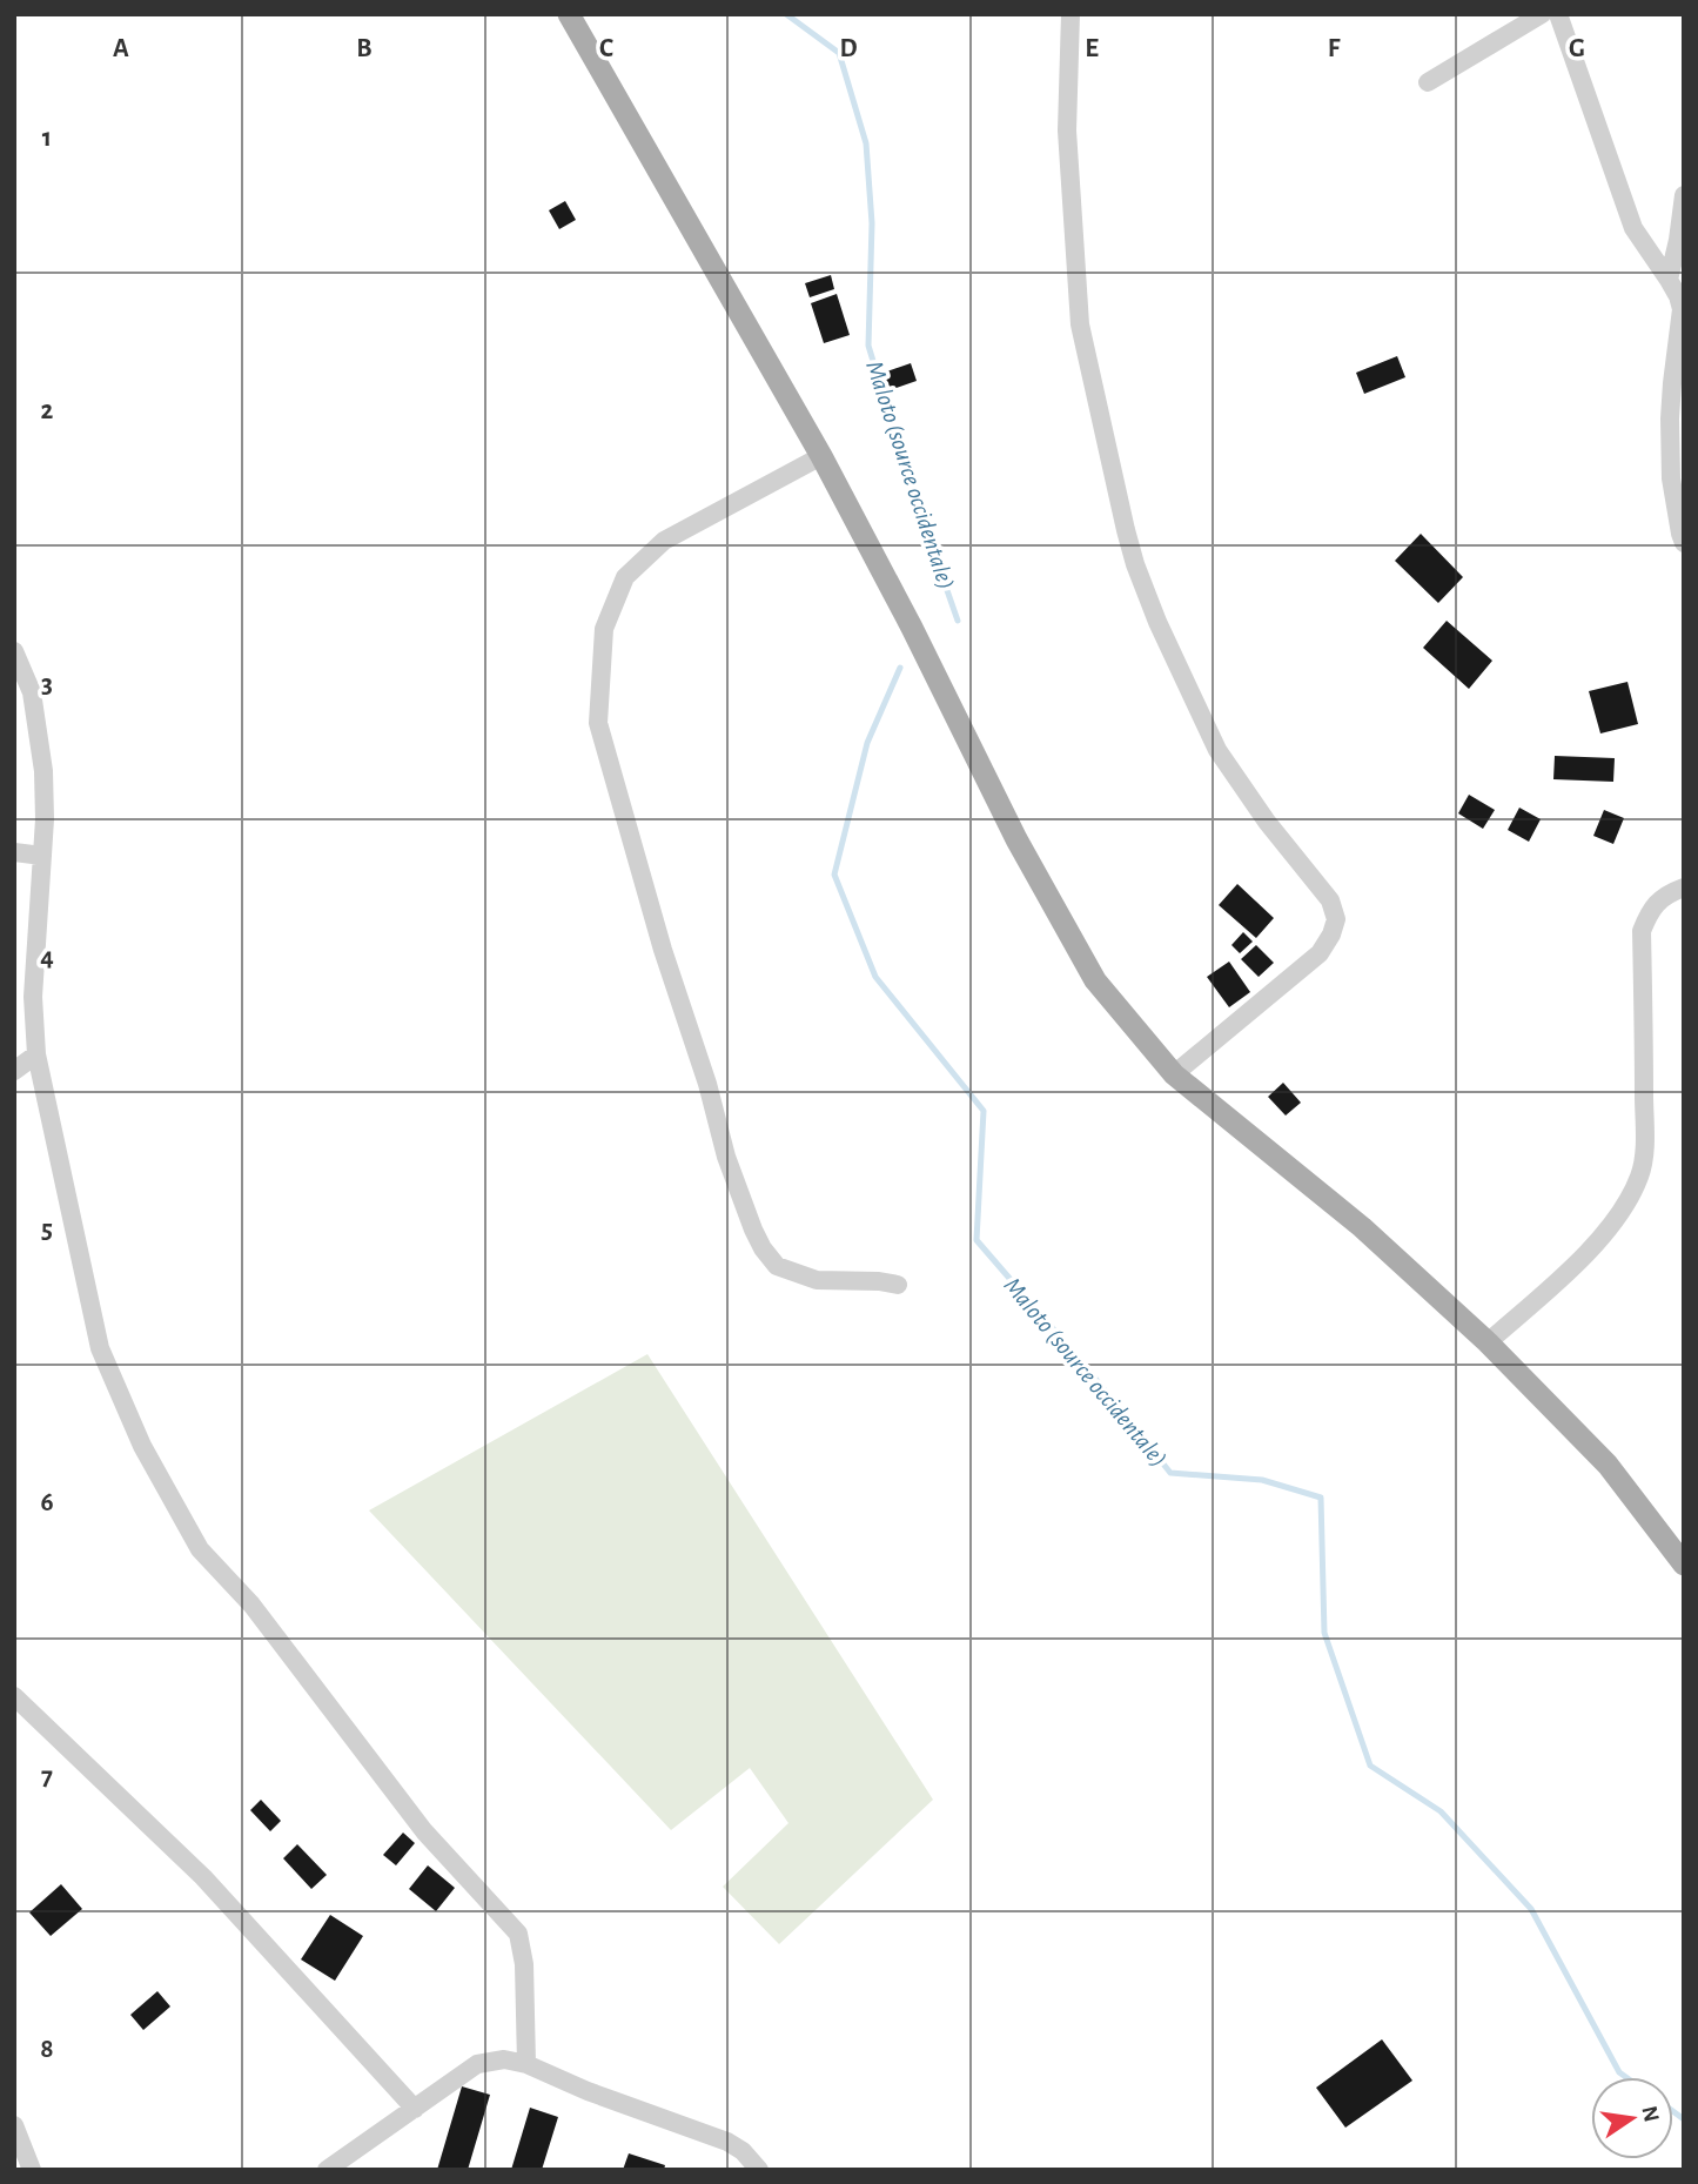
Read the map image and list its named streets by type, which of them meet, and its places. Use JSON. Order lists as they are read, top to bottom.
{
  "water": ["Maloto (source occidentale)"],
  "north": "right",
  "grid": {
    "columns": [
      "A",
      "B",
      "C",
      "D",
      "E",
      "F",
      "G"
    ],
    "rows": [
      "1",
      "2",
      "3",
      "4",
      "5",
      "6",
      "7",
      "8"
    ]
  }
}
